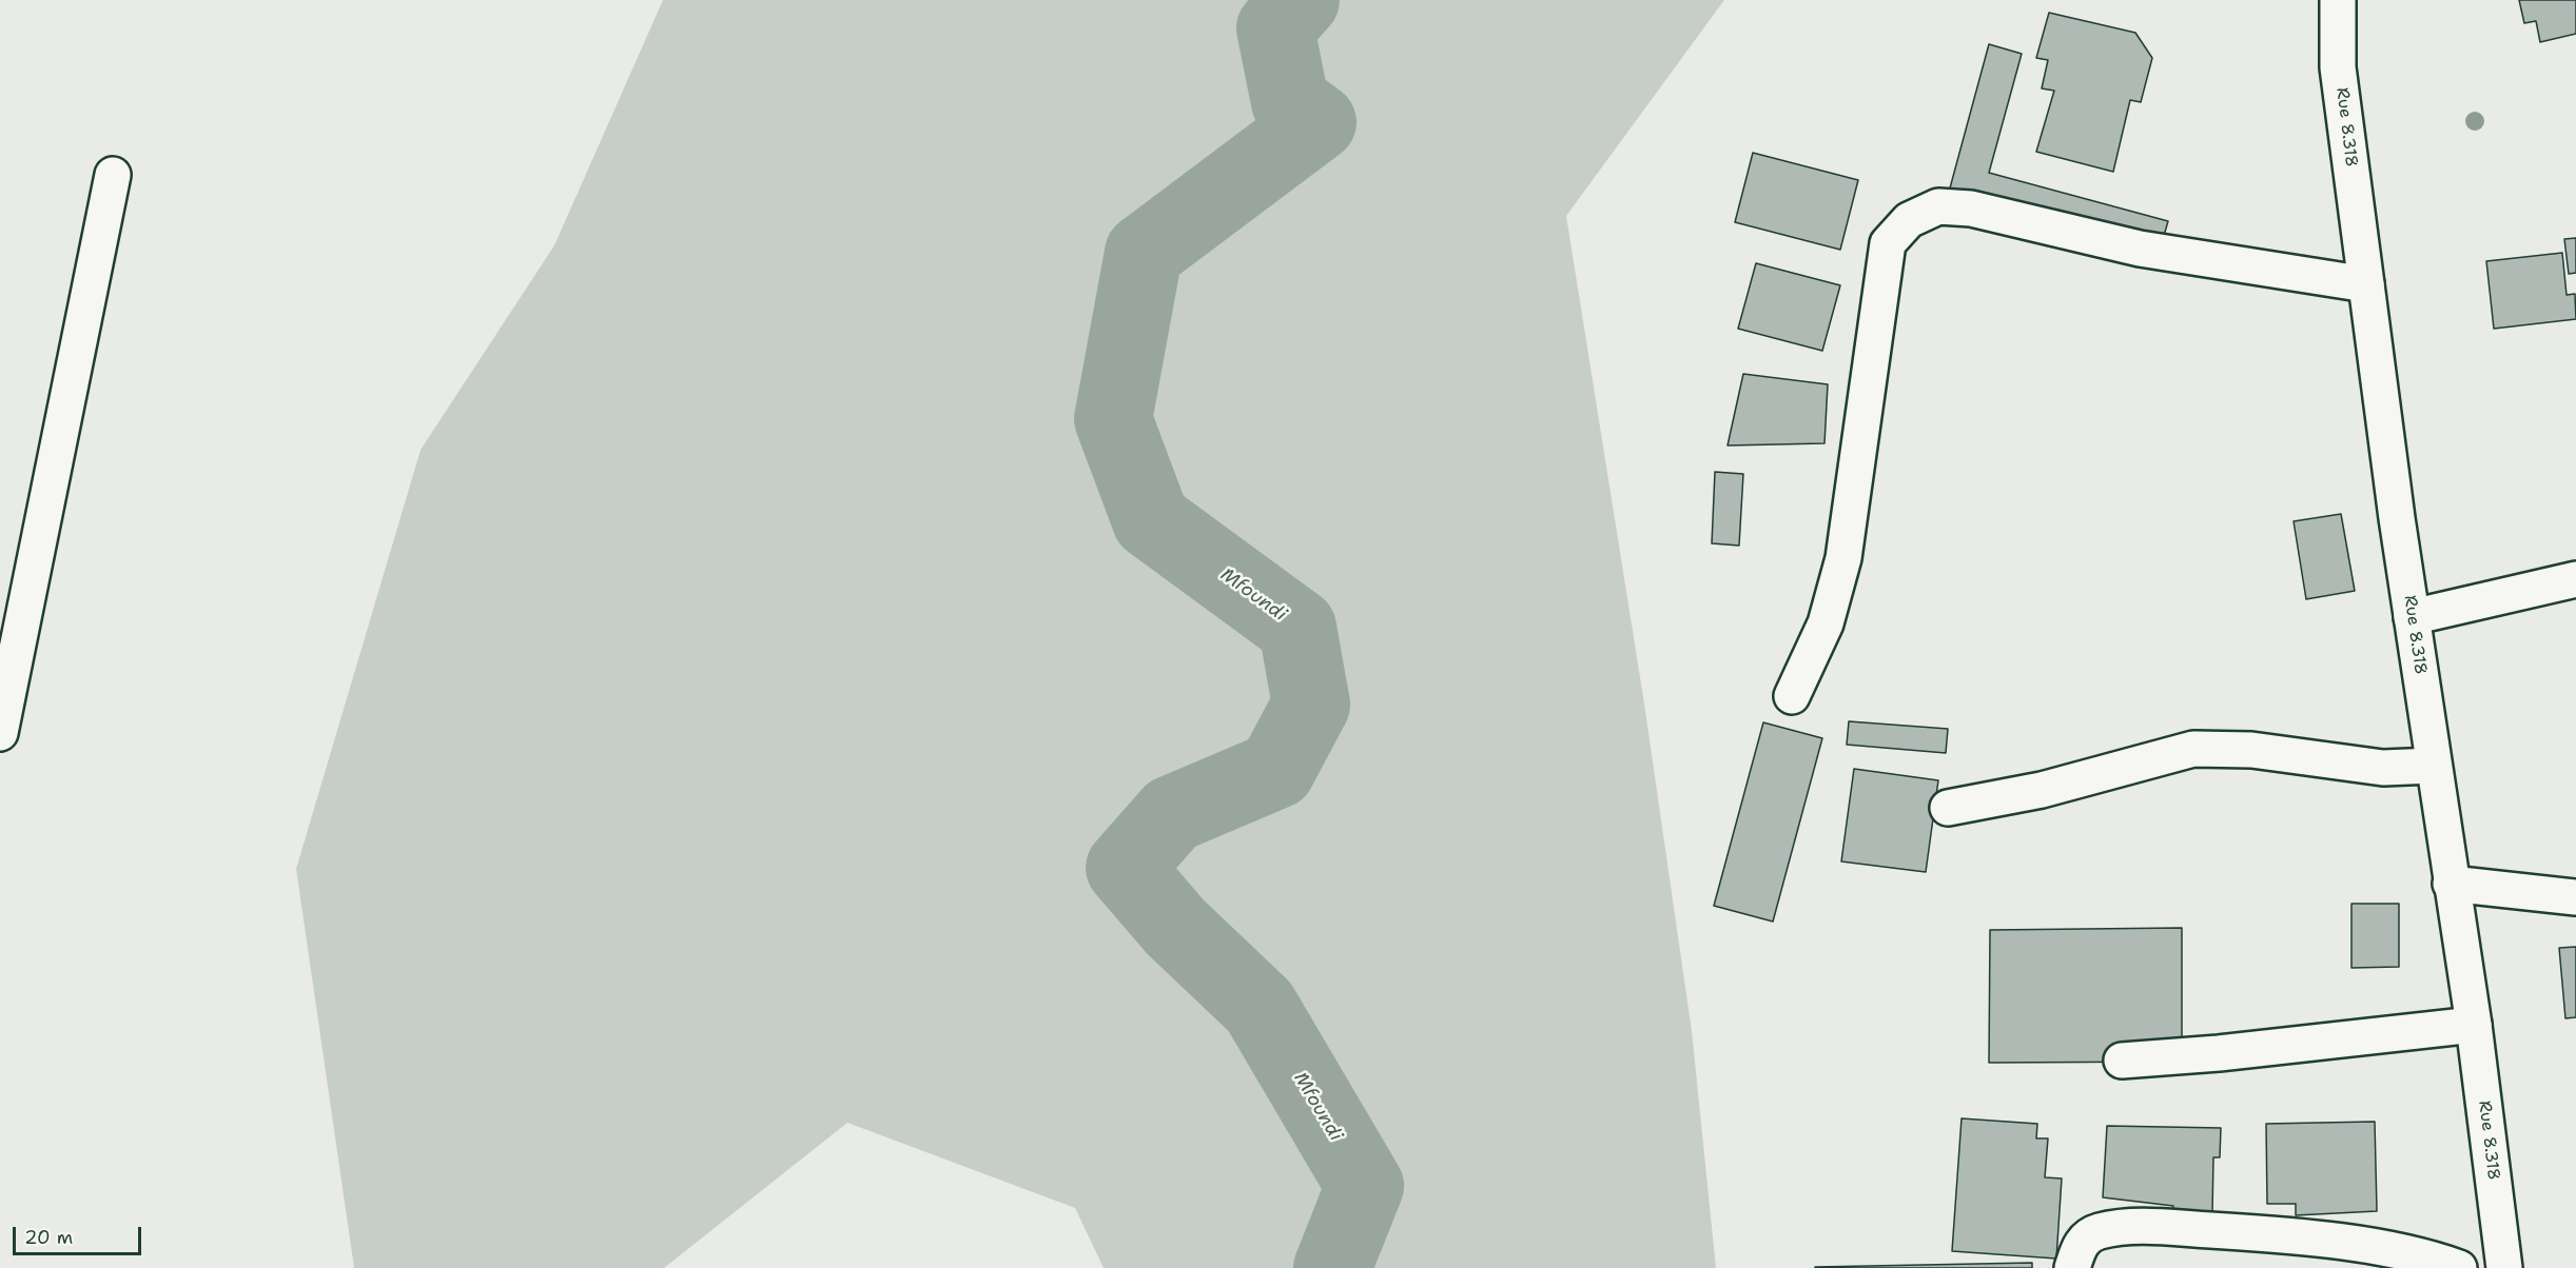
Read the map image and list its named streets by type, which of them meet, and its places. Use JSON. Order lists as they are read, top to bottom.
{
  "streets": {
    "street": ["Rue 8.318"]
  },
  "water": ["Mfoundi"],
  "scale_bar": "20 m"
}
